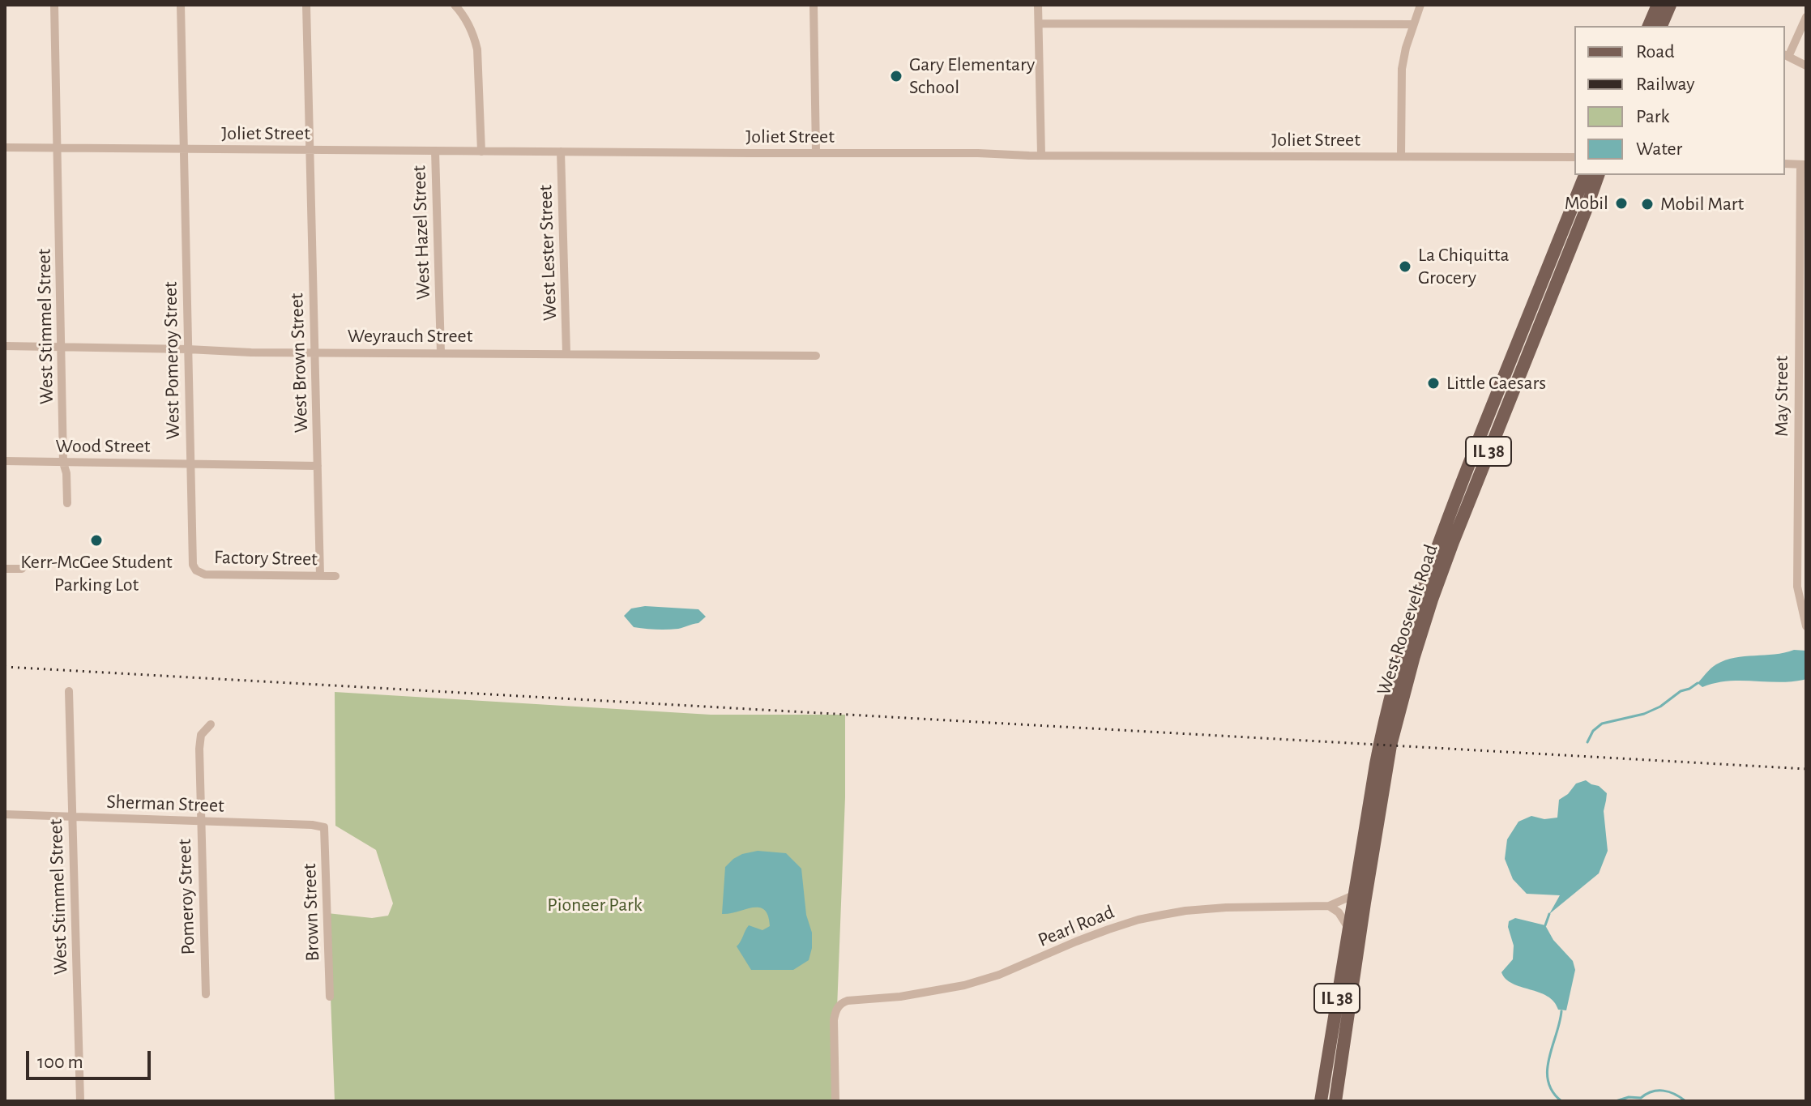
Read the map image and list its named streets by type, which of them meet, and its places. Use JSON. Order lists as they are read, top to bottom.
{
  "streets": {
    "main road": ["IL 38", "West Roosevelt Road"],
    "street": [
      "Joliet Street",
      "West Hazel Street",
      "West Lester Street",
      "West Stimmel Street",
      "Weyrauch Street",
      "West Pomeroy Street",
      "West Brown Street",
      "May Street",
      "Wood Street",
      "Factory Street",
      "Sherman Street",
      "Pomeroy Street",
      "Brown Street",
      "Pearl Road"
    ]
  },
  "crossings": [
    ["Joliet Street", "West Hazel Street"],
    ["Joliet Street", "West Lester Street"],
    ["Joliet Street", "West Stimmel Street"],
    ["Joliet Street", "West Pomeroy Street"],
    ["Joliet Street", "West Brown Street"],
    ["West Hazel Street", "Weyrauch Street"],
    ["West Lester Street", "Weyrauch Street"],
    ["West Stimmel Street", "Weyrauch Street"],
    ["West Stimmel Street", "Wood Street"],
    ["West Stimmel Street", "Sherman Street"],
    ["Weyrauch Street", "West Pomeroy Street"],
    ["Weyrauch Street", "West Brown Street"],
    ["West Pomeroy Street", "Wood Street"],
    ["West Pomeroy Street", "Factory Street"],
    ["West Brown Street", "Wood Street"],
    ["West Brown Street", "Factory Street"],
    ["West Roosevelt Road", "Pearl Road"],
    ["Sherman Street", "Pomeroy Street"],
    ["Sherman Street", "Brown Street"]
  ],
  "parks": ["Pioneer Park"],
  "places": [
    "Gary Elementary School",
    "Mobil",
    "Mobil Mart",
    "La Chiquitta Grocery",
    "Little Caesars",
    "Kerr-McGee Student Parking Lot"
  ],
  "legend": [
    "Road",
    "Railway",
    "Park",
    "Water"
  ],
  "scale_bar": "100 m"
}
